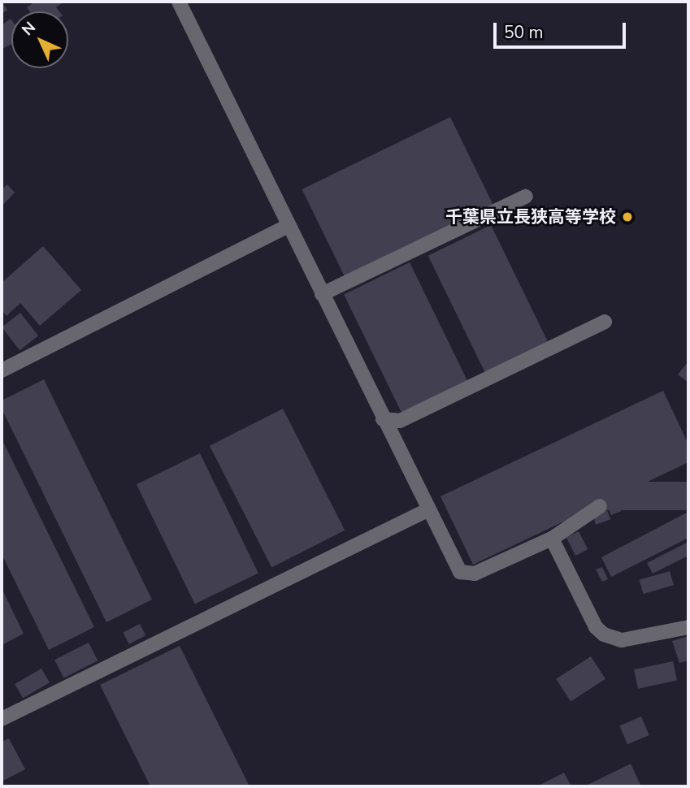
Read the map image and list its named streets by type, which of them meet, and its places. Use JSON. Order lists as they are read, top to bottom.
{
  "places": ["千葉県立長狭高等学校"],
  "scale_bar": "50 m",
  "north": "top left"
}
